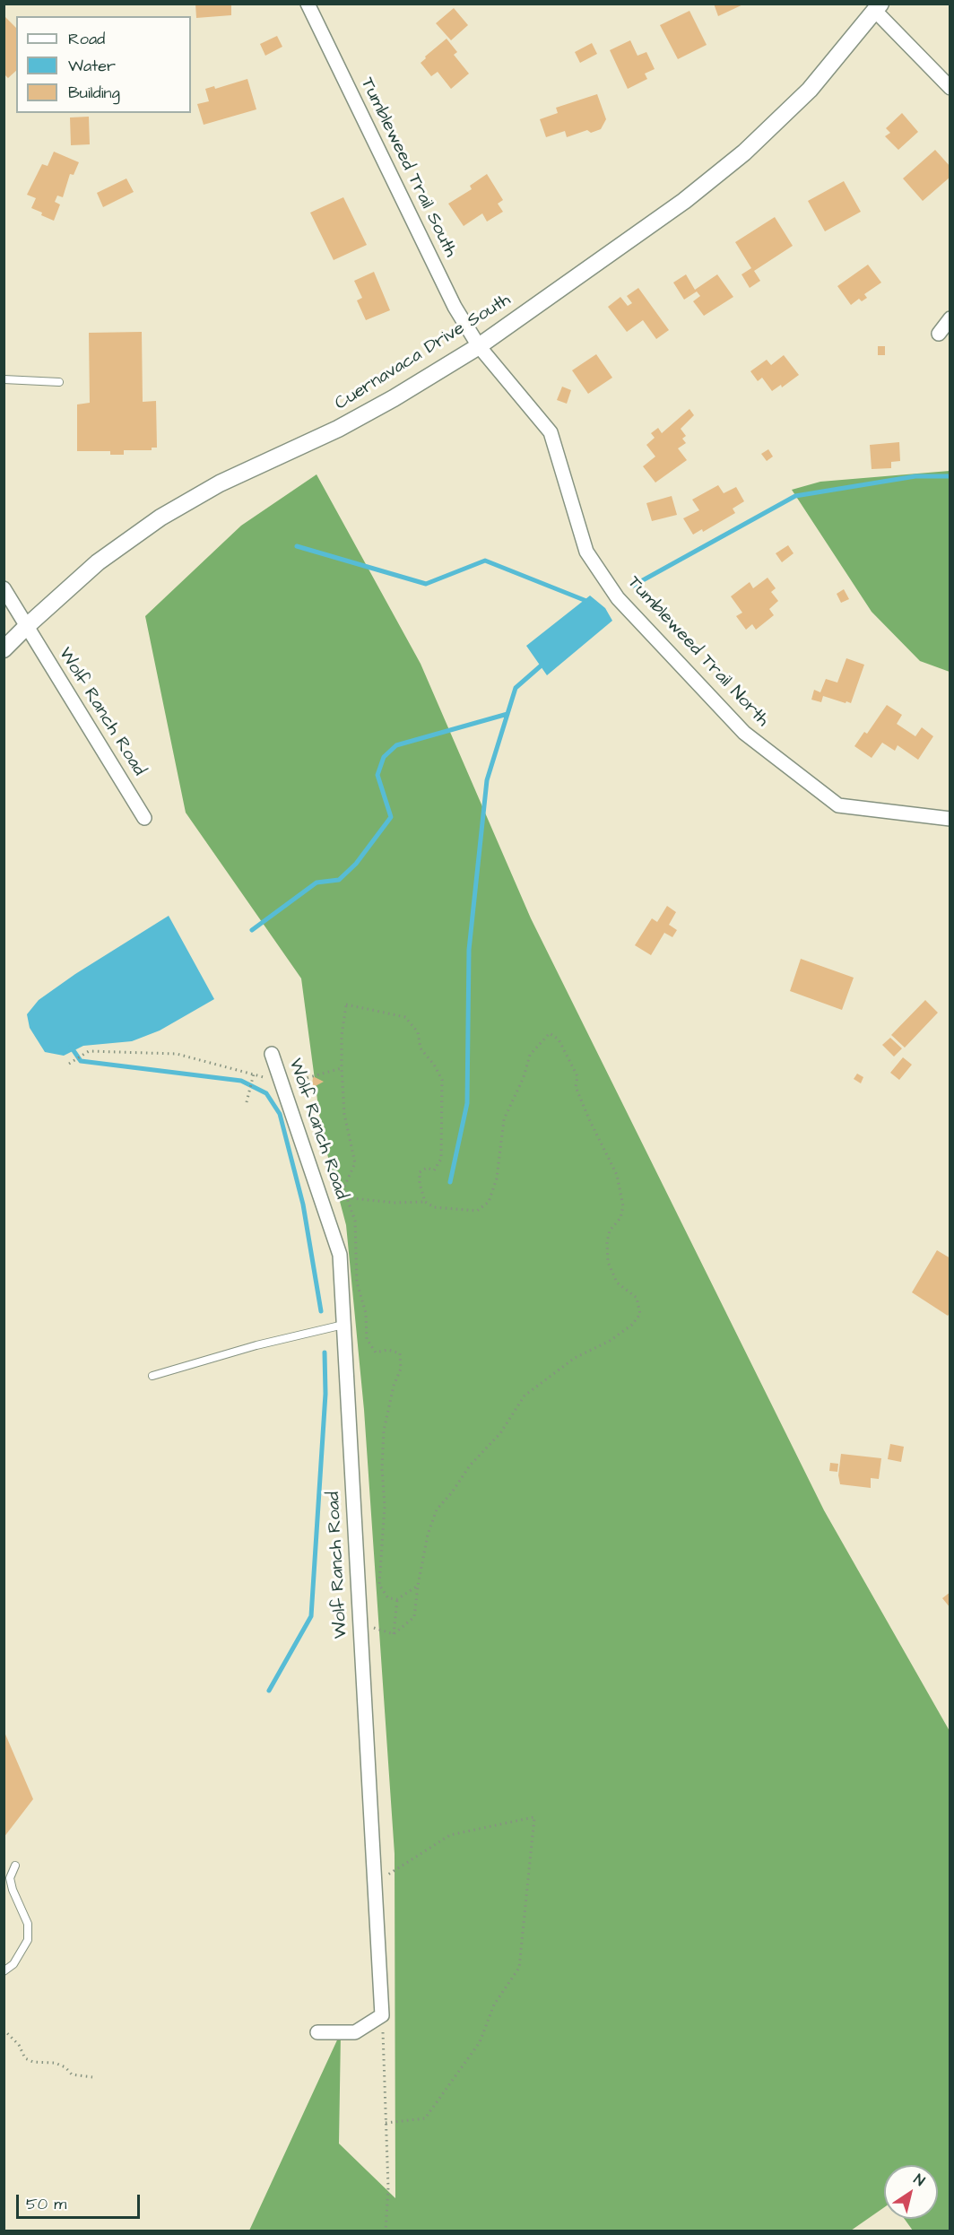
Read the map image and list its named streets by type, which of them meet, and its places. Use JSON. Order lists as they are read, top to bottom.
{
  "streets": {
    "street": [
      "Tumbleweed Trail South",
      "Cuernavaca Drive South",
      "Tumbleweed Trail North",
      "Wolf Ranch Road"
    ]
  },
  "crossings": [
    ["Tumbleweed Trail South", "Cuernavaca Drive South"],
    ["Tumbleweed Trail South", "Tumbleweed Trail North"],
    ["Cuernavaca Drive South", "Tumbleweed Trail North"],
    ["Cuernavaca Drive South", "Wolf Ranch Road"]
  ],
  "legend": ["Road", "Water", "Building"],
  "scale_bar": "50 m",
  "north": "top right"
}
